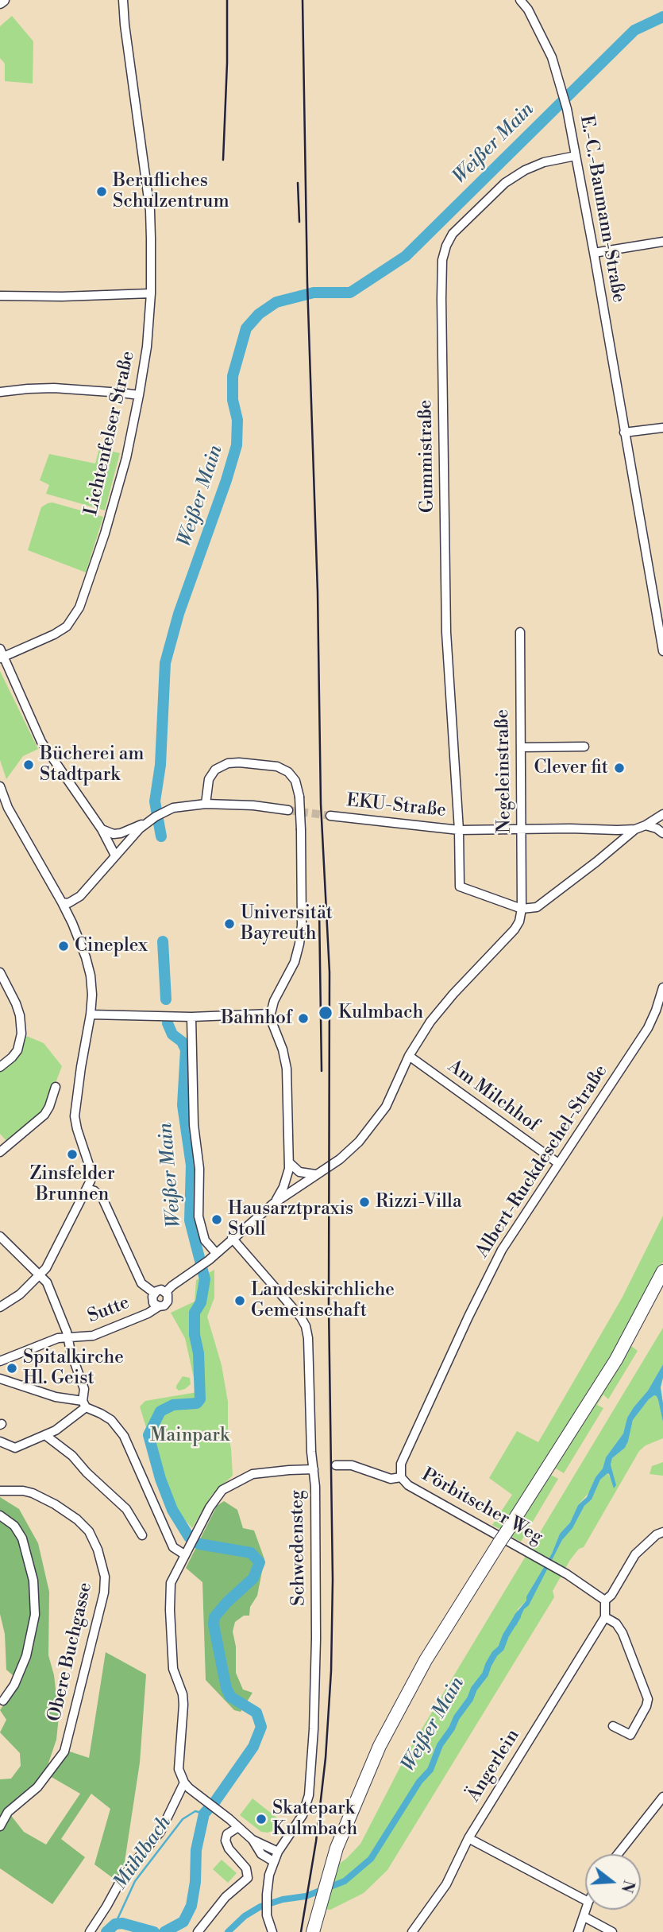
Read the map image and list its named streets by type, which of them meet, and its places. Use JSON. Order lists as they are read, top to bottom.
{
  "streets": {
    "street": [
      "E.-C.-Baumann-Straße",
      "Lichtenfelser Straße",
      "Gummistraße",
      "Negeleinstraße",
      "EKU-Straße",
      "Am Milchhof",
      "Albert-Ruckdeschel-Straße",
      "Sutte",
      "Pörbitscher Weg",
      "Schwedensteg",
      "Obere Buchgasse",
      "Ängerlein"
    ]
  },
  "crossings": [
    ["E.-C.-Baumann-Straße", "Gummistraße"],
    ["Gummistraße", "Negeleinstraße"],
    ["Gummistraße", "EKU-Straße"],
    ["Negeleinstraße", "EKU-Straße"],
    ["Am Milchhof", "Albert-Ruckdeschel-Straße"],
    ["Albert-Ruckdeschel-Straße", "Pörbitscher Weg"]
  ],
  "water": ["Weißer Main", "Mühlbach"],
  "parks": ["Mainpark"],
  "places": [
    "Berufliches Schulzentrum",
    "Bücherei am Stadtpark",
    "Clever fit",
    "Universität Bayreuth",
    "Cineplex",
    "Kulmbach",
    "Bahnhof",
    "Zinsfelder Brunnen",
    "Rizzi-Villa",
    "Hausarztpraxis Stoll",
    "Landeskirchliche Gemeinschaft",
    "Spitalkirche Hl. Geist",
    "Skatepark Kulmbach"
  ],
  "north": "right"
}
